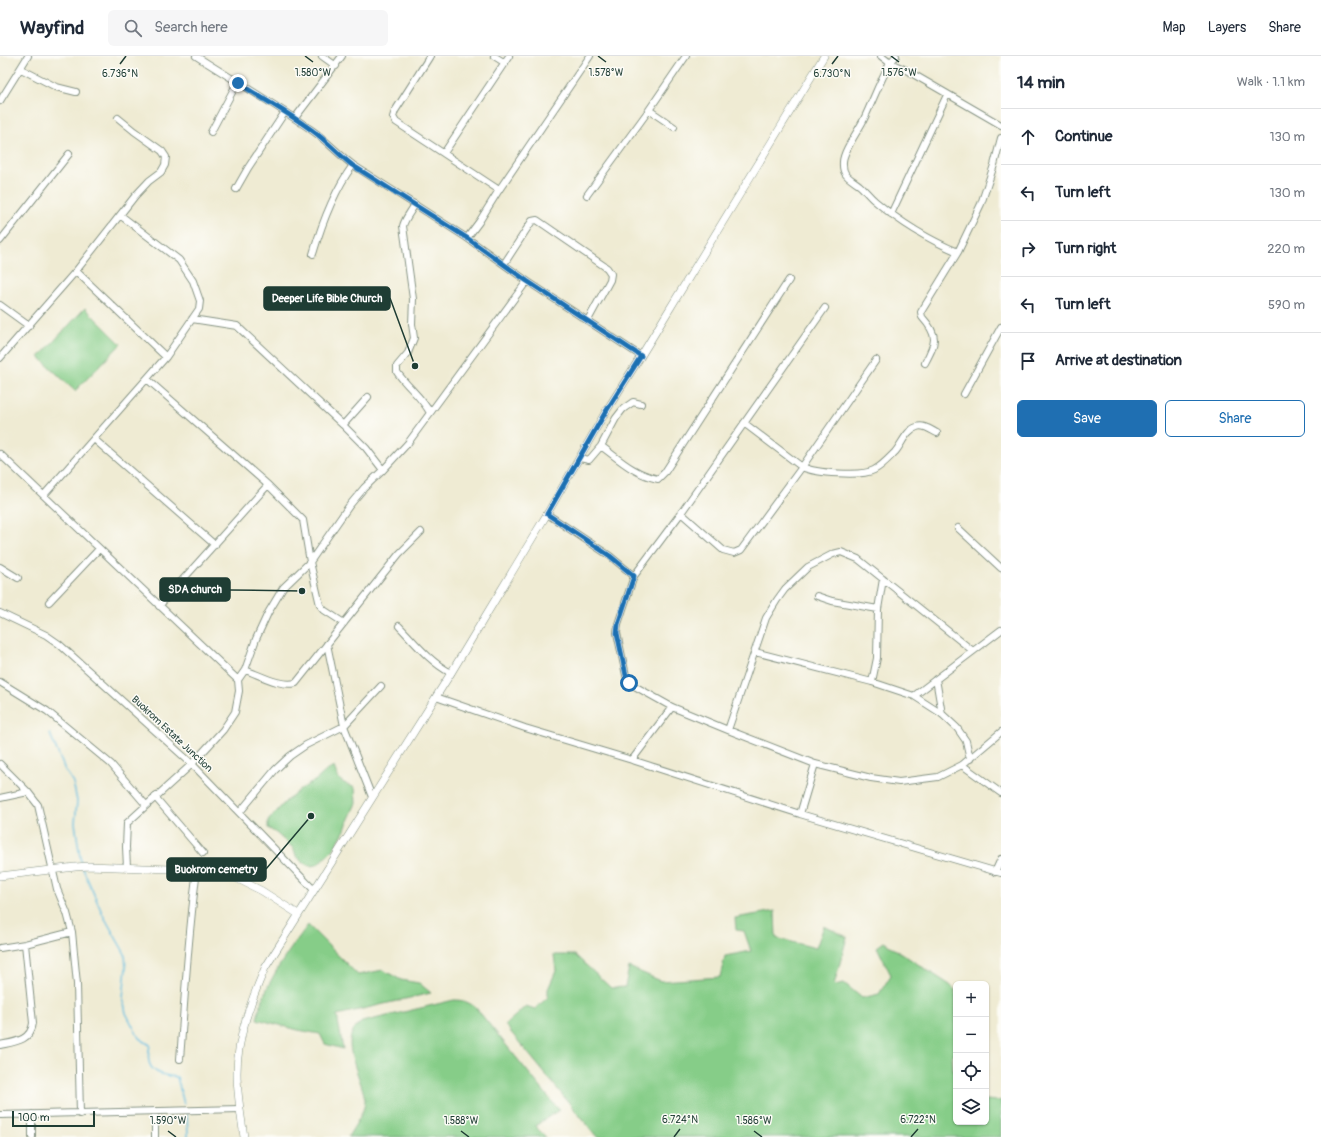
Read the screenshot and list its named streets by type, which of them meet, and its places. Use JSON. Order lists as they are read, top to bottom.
{
  "streets": {
    "street": ["Buokrom Estate Junction"]
  },
  "places": ["Deeper Life Bible Church", "SDA church", "Buokrom cemetry"],
  "scale_bar": "100 m",
  "page": {
    "header": "Wayfind",
    "search": "Search here",
    "nav": ["Map", "Layers", "Share"],
    "heading": ["14 min", "Walk · 1.1 km"],
    "list": [
      ["Continue", "130 m"],
      ["Turn left", "130 m"],
      ["Turn right", "220 m"],
      ["Turn left", "590 m"],
      "Arrive at destination"
    ],
    "buttons": ["Save", "Share"],
    "map_buttons": ["+", "−"],
    "scale": "100 m"
  },
  "coordinates": [
    "1.580°W",
    "1.578°W",
    "1.576°W",
    "6.736°N",
    "6.730°N",
    "6.724°N",
    "6.722°N",
    "1.590°W",
    "1.588°W",
    "1.586°W"
  ]
}
